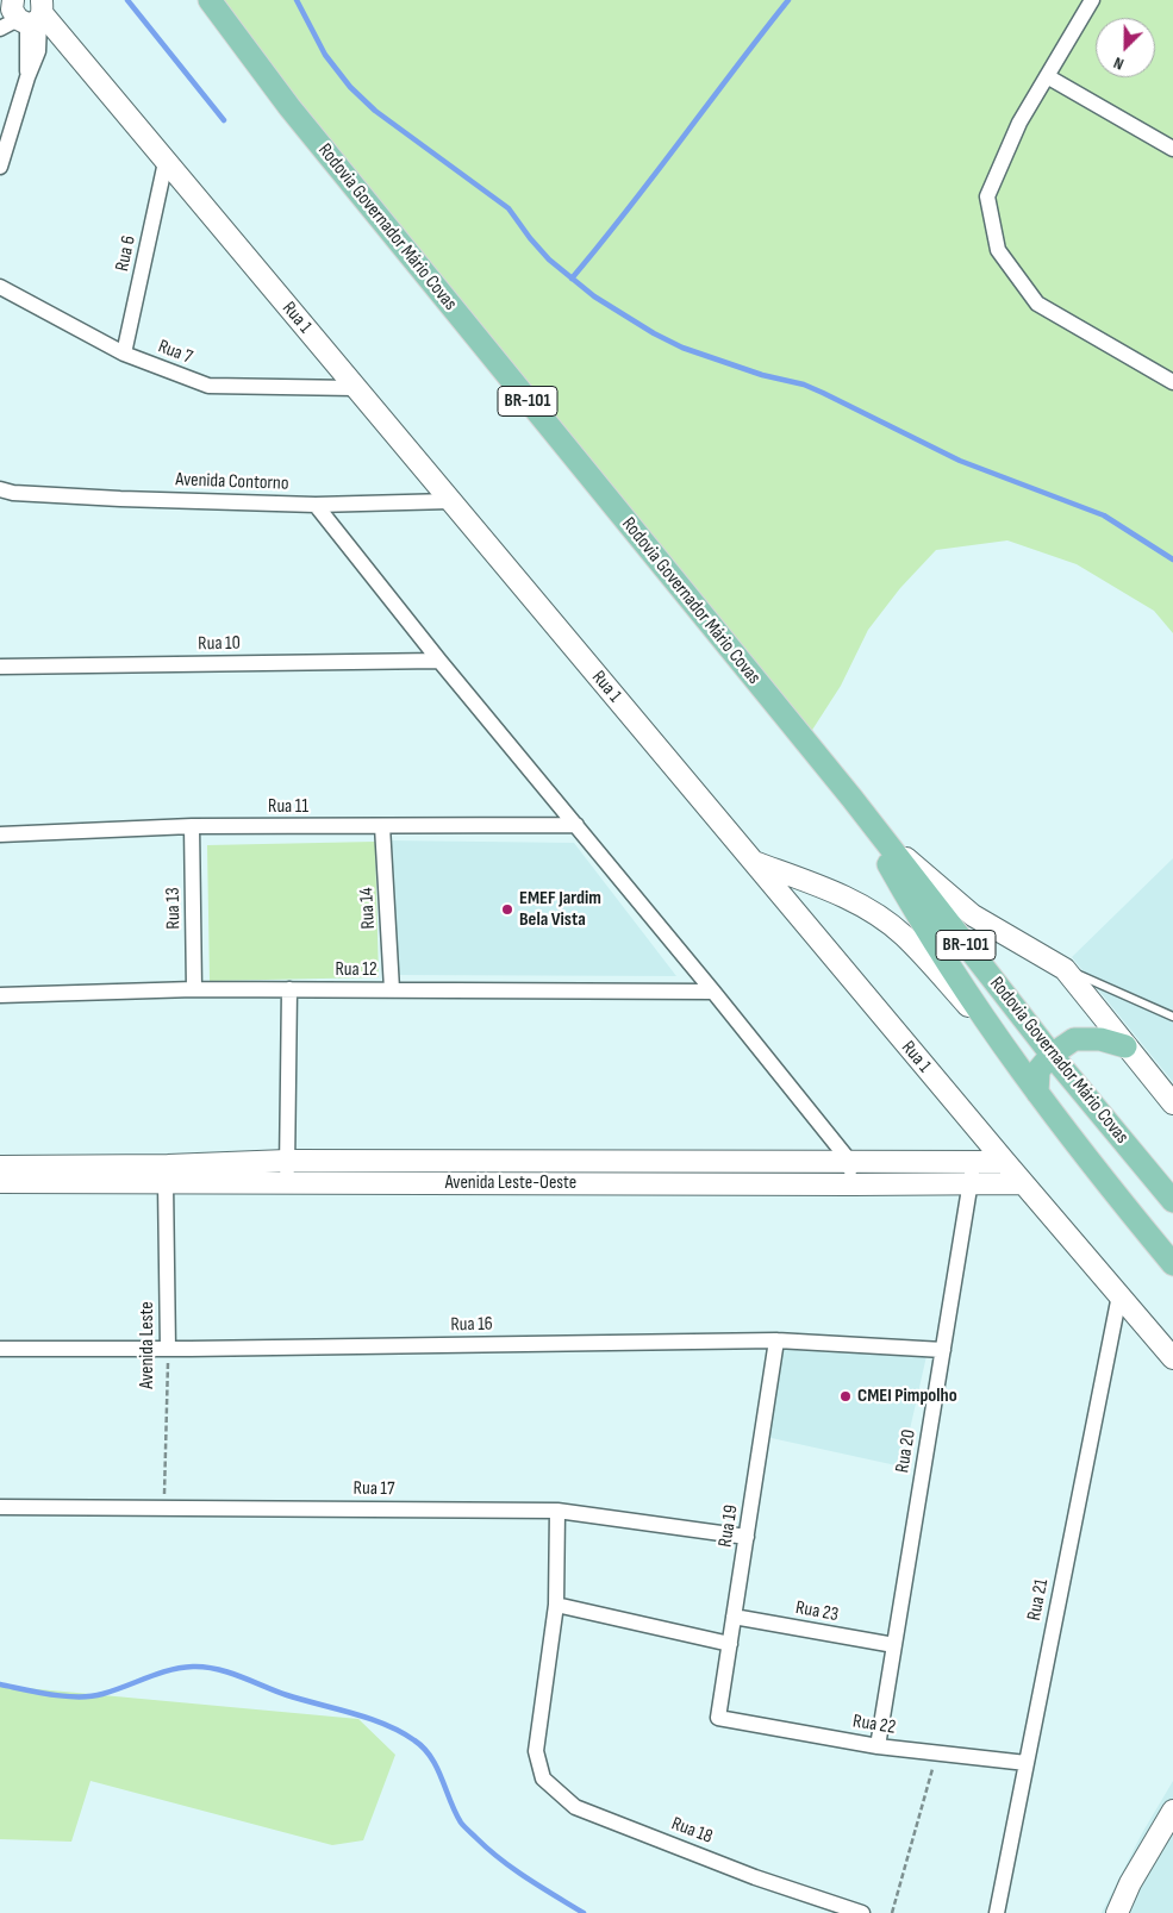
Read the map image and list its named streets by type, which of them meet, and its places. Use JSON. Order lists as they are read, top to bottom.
{
  "streets": {
    "main road": ["Rodovia Governador Mário Covas", "BR-101"],
    "street": [
      "Rua 6",
      "Rua 1",
      "Rua 7",
      "Avenida Contorno",
      "Rua 10",
      "Rua 11",
      "Rua 13",
      "Rua 14",
      "Rua 12",
      "Avenida Leste-Oeste",
      "Rua 16",
      "Avenida Leste",
      "Rua 20",
      "Rua 17",
      "Rua 19",
      "Rua 21",
      "Rua 23",
      "Rua 22",
      "Rua 18"
    ]
  },
  "crossings": [
    ["Rua 6", "Rua 1"],
    ["Rua 6", "Rua 7"],
    ["Rua 1", "Rua 7"],
    ["Rua 1", "Avenida Contorno"],
    ["Rua 1", "Avenida Leste-Oeste"],
    ["Rua 1", "Rua 21"],
    ["Rua 11", "Rua 13"],
    ["Rua 11", "Rua 14"],
    ["Rua 13", "Rua 12"],
    ["Rua 14", "Rua 12"],
    ["Avenida Leste-Oeste", "Avenida Leste"],
    ["Avenida Leste-Oeste", "Rua 20"],
    ["Rua 16", "Avenida Leste"],
    ["Rua 16", "Rua 20"],
    ["Rua 16", "Rua 19"],
    ["Avenida Leste", "Rua 17"],
    ["Rua 20", "Rua 23"],
    ["Rua 20", "Rua 22"],
    ["Rua 17", "Rua 19"],
    ["Rua 19", "Rua 23"],
    ["Rua 19", "Rua 22"],
    ["Rua 21", "Rua 22"]
  ],
  "places": ["EMEF Jardim Bela Vista", "CMEI Pimpolho"],
  "north": "bottom left"
}
